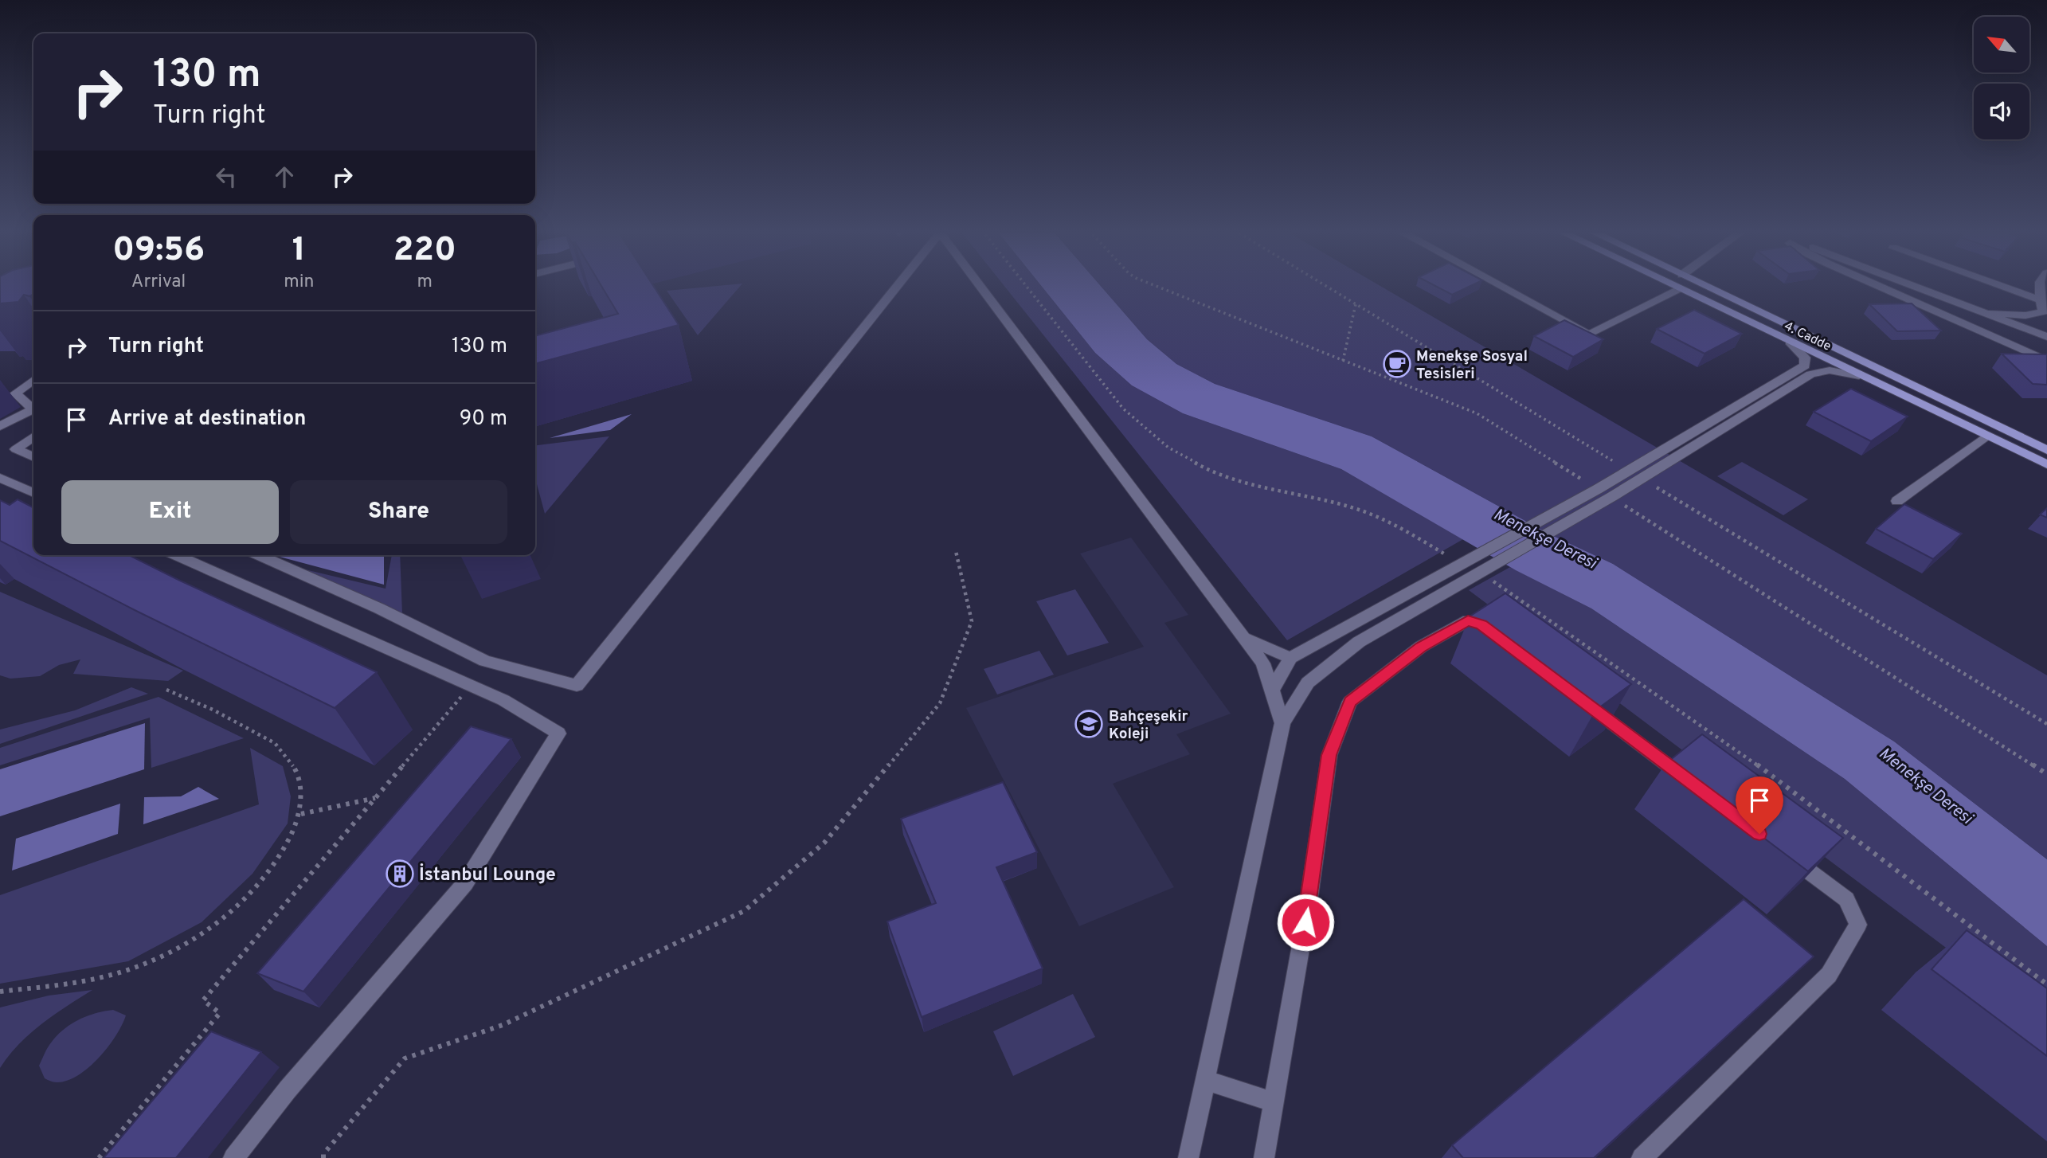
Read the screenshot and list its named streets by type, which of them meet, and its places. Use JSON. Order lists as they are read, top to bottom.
{
  "streets": {
    "main road": ["4. Cadde"]
  },
  "water": ["Menekşe Deresi"],
  "places": {
    "cafe": ["Menekşe Sosyal Tesisleri"],
    "school or university": ["Bahçeşekir Koleji"],
    "building": ["İstanbul Lounge"]
  },
  "north": "top left",
  "page": {
    "turn": ["130 m", "Turn right"],
    "eta": [
      "09:56",
      "Arrival",
      "1",
      "min",
      "220",
      "m"
    ],
    "list": [
      {
        "name": "Turn right",
        "value": "130 m"
      },
      {
        "name": "Arrive at destination",
        "value": "90 m"
      }
    ],
    "buttons": ["Exit", "Share"]
  }
}
